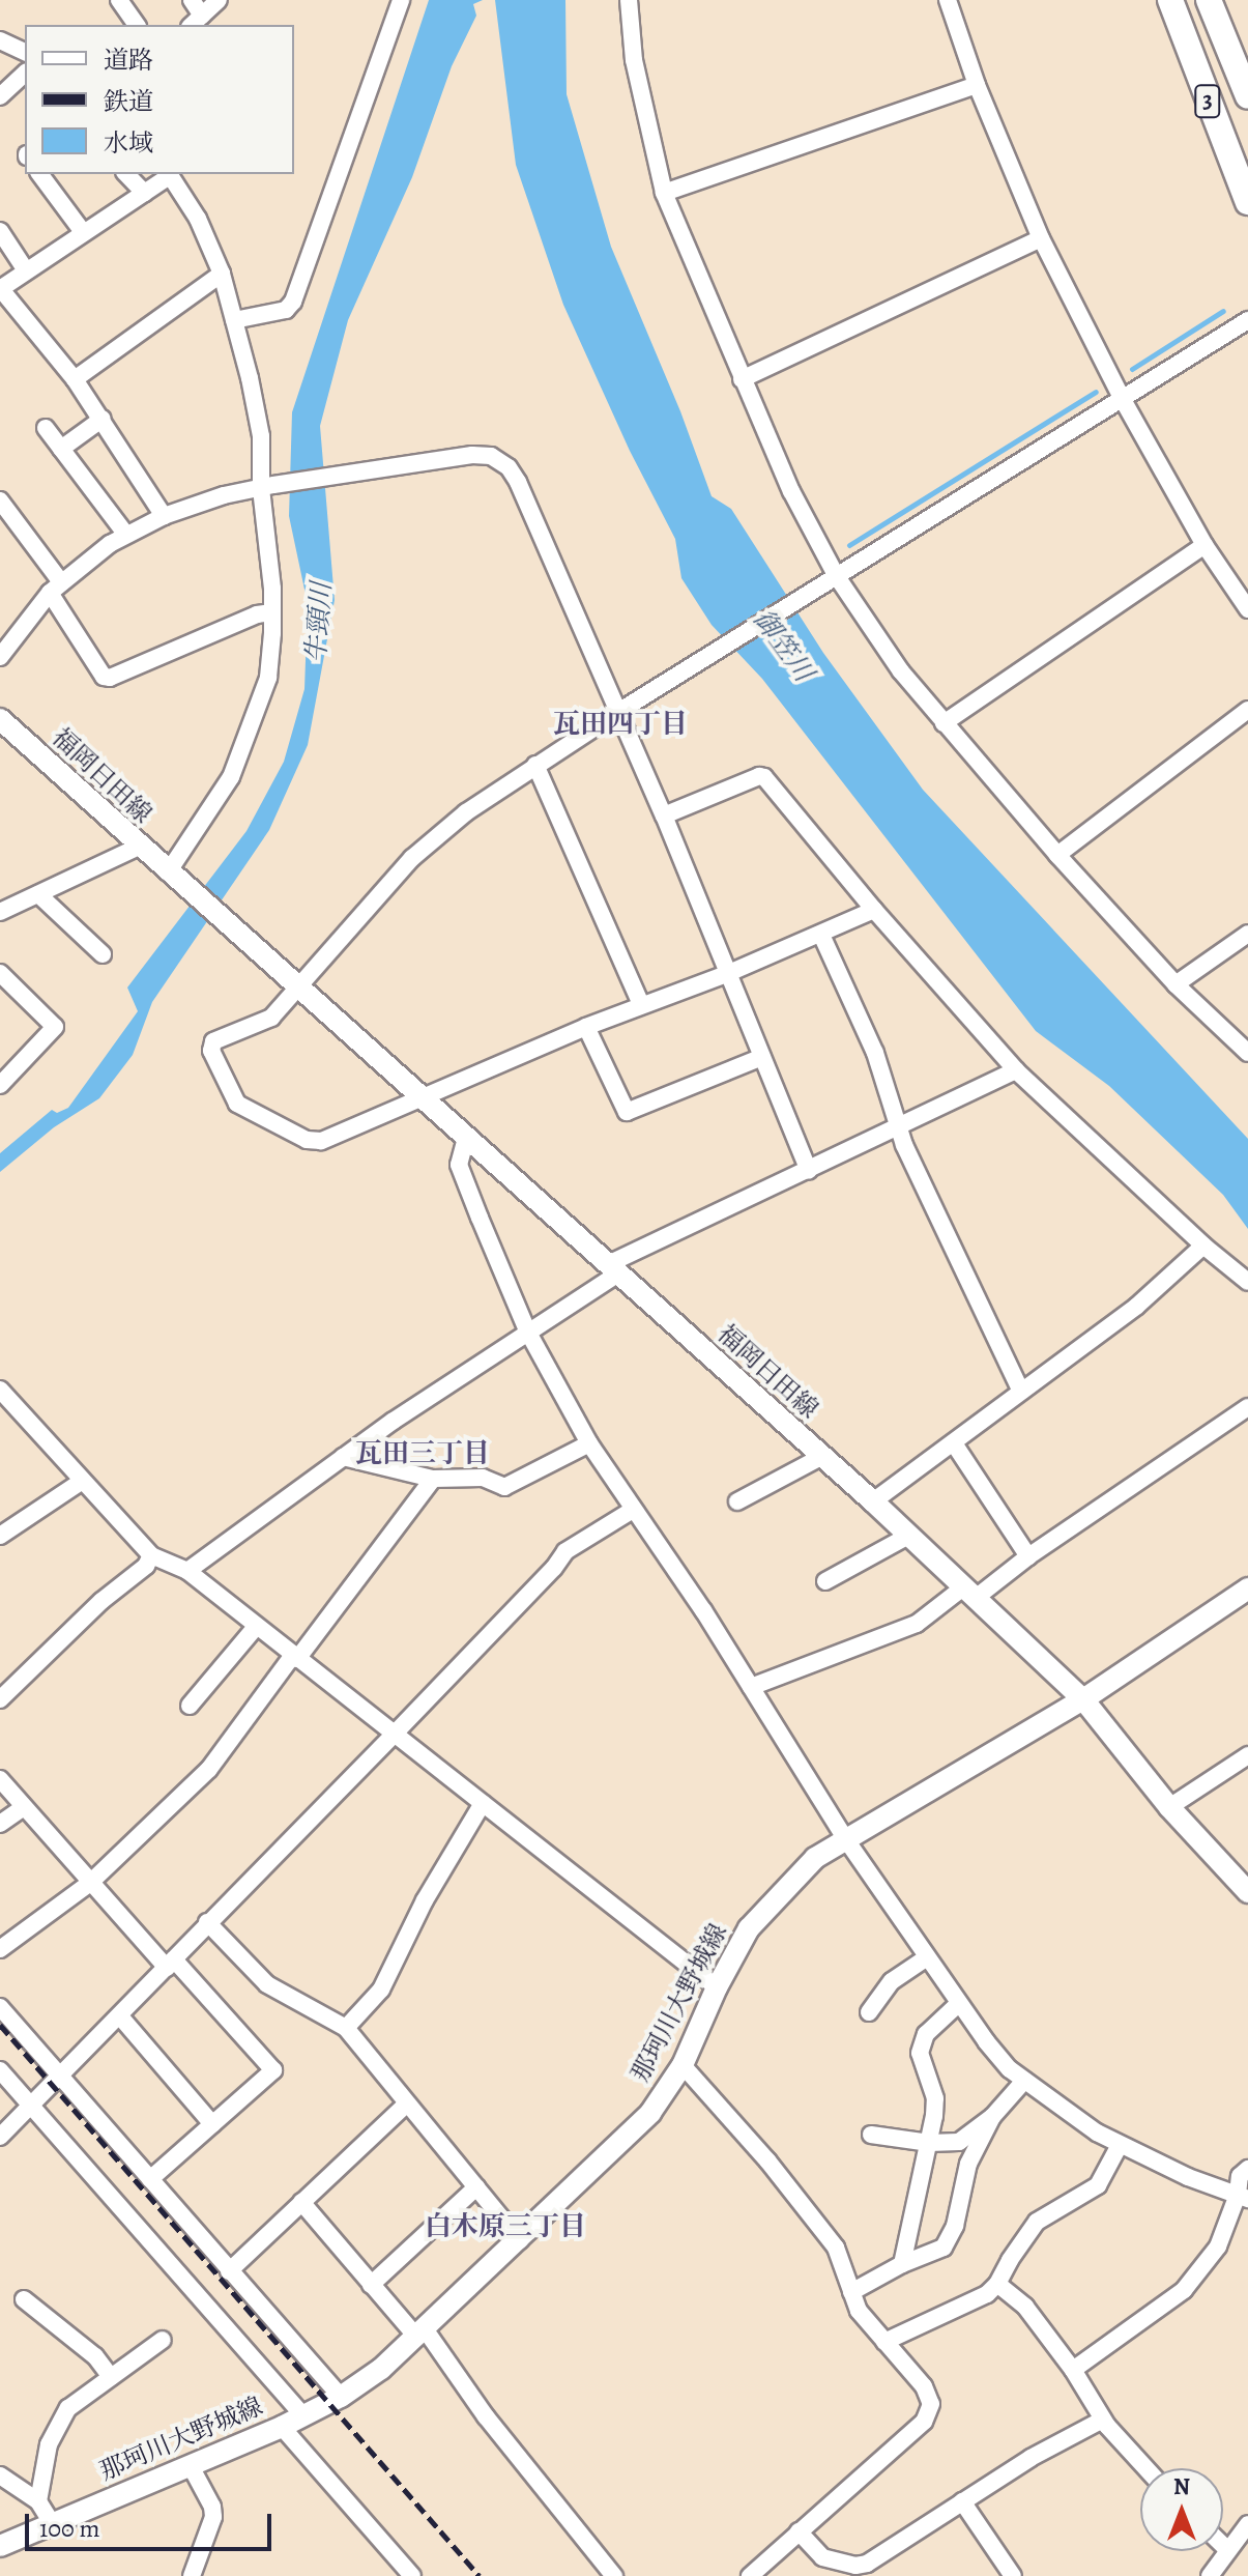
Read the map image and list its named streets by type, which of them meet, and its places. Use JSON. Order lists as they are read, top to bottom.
{
  "streets": {
    "highway": ["3"],
    "main road": ["福岡日田線", "那珂川大野城線"]
  },
  "crossings": [
    ["福岡日田線", "那珂川大野城線"]
  ],
  "districts": ["瓦田四丁目", "瓦田三丁目", "白木原三丁目"],
  "water": ["牛頸川", "御笠川"],
  "legend": ["道路", "鉄道", "水域"],
  "scale_bar": "100 m",
  "north": "top"
}
